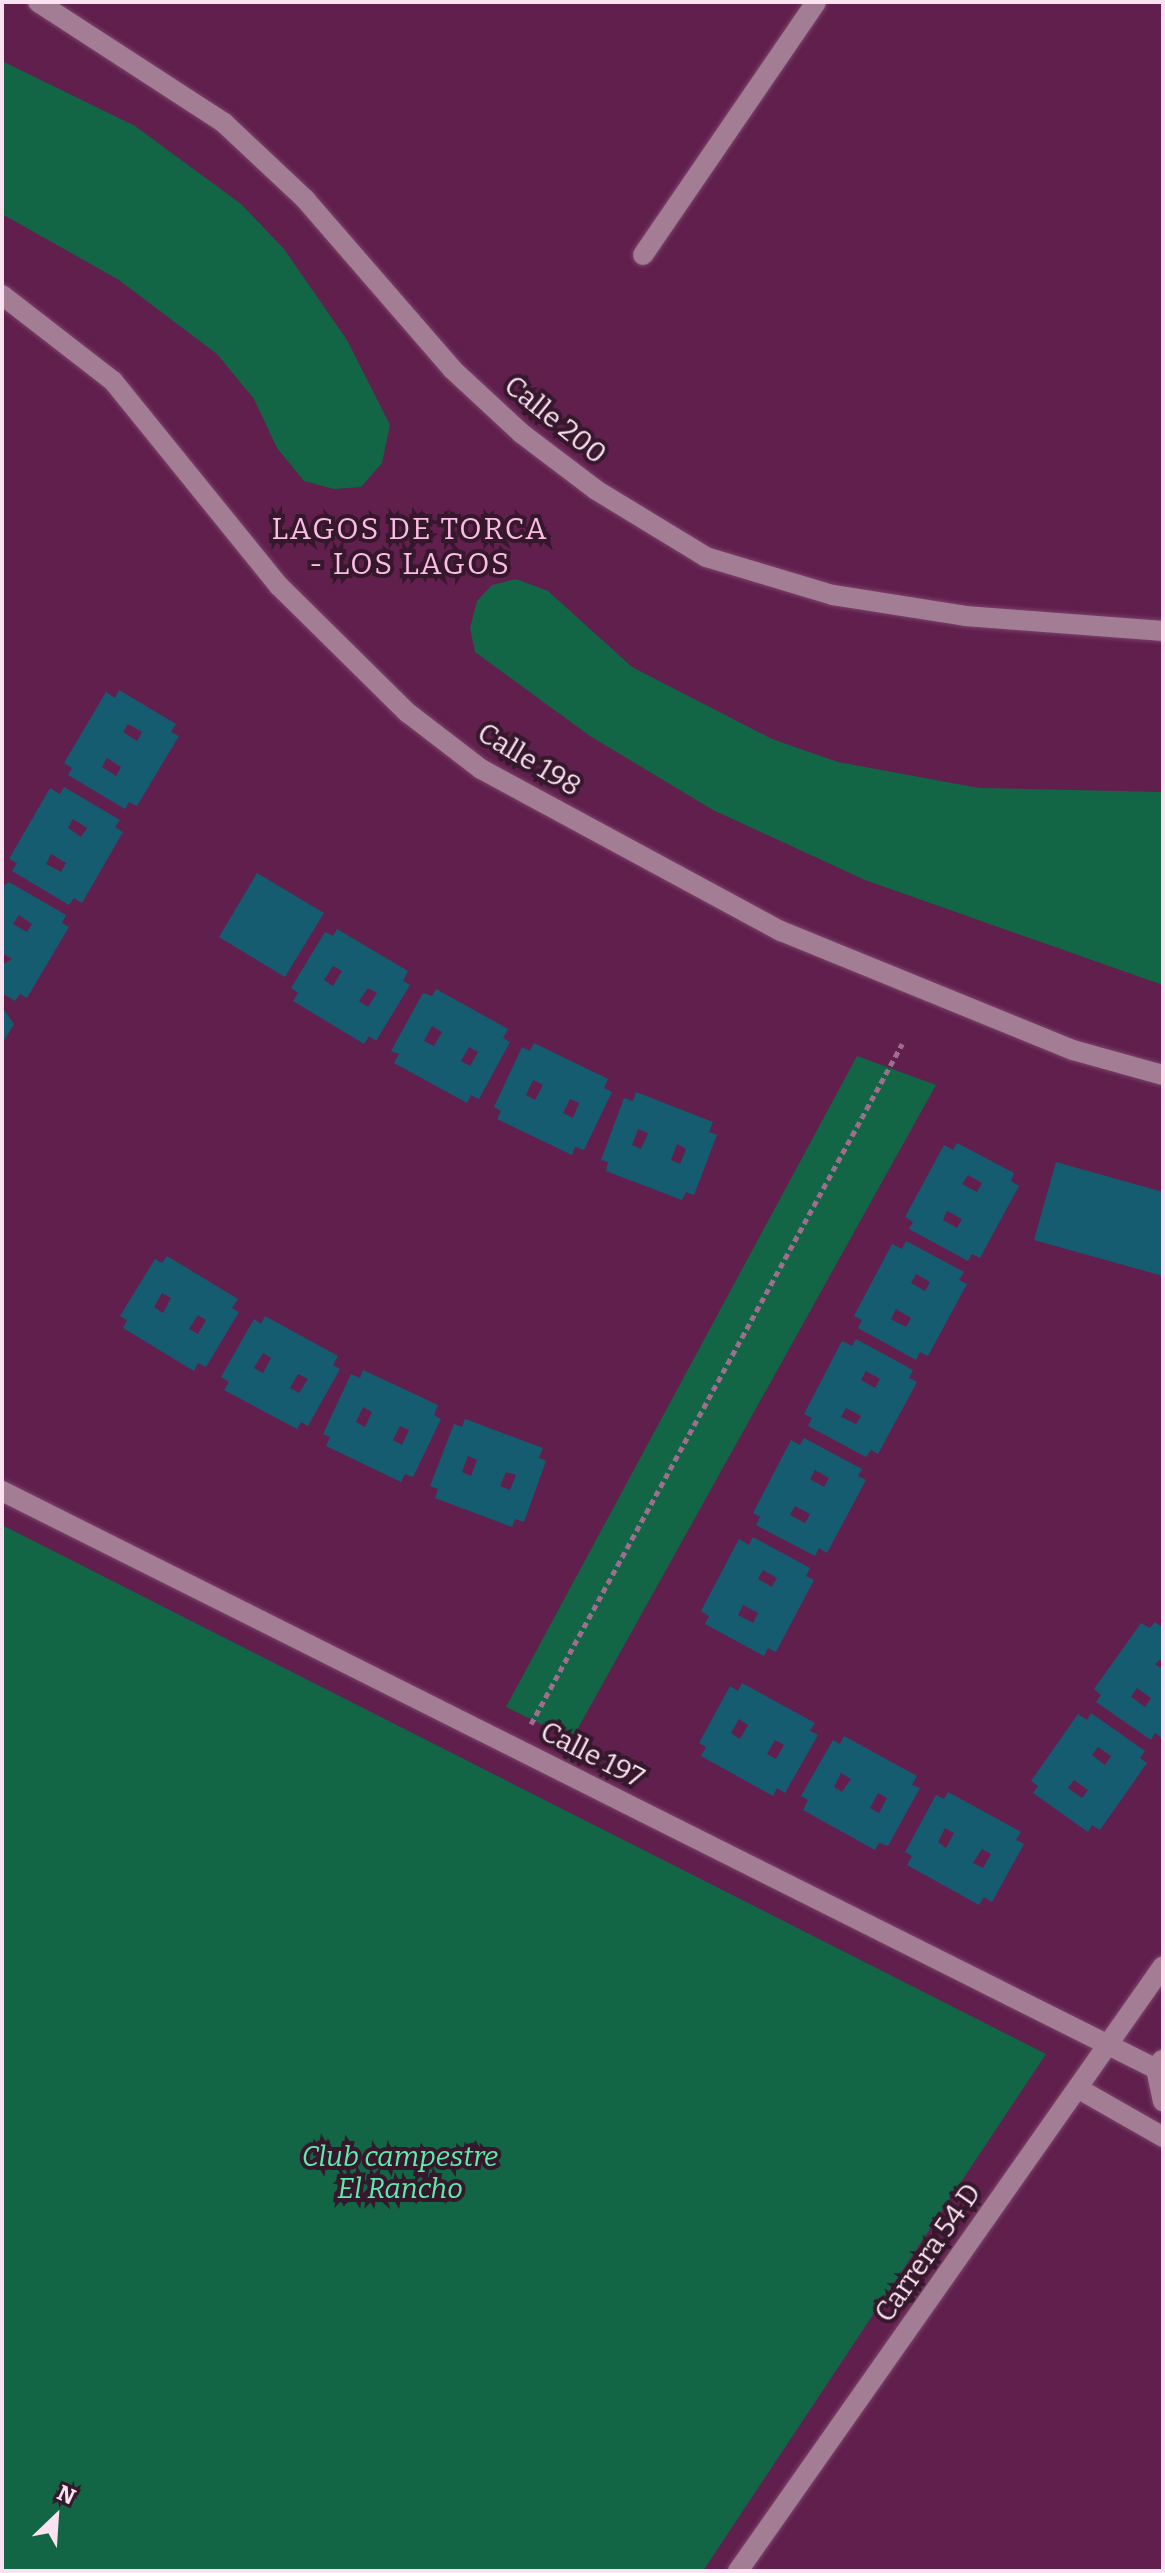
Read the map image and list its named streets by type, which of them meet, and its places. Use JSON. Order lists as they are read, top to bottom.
{
  "streets": {
    "street": [
      "Calle 200",
      "Calle 198",
      "Calle 197",
      "Carrera 54 D"
    ]
  },
  "crossings": [
    ["Calle 197", "Carrera 54 D"]
  ],
  "districts": ["LAGOS DE TORCA - LOS LAGOS"],
  "parks": ["Club campestre El Rancho"],
  "north": "top right"
}
